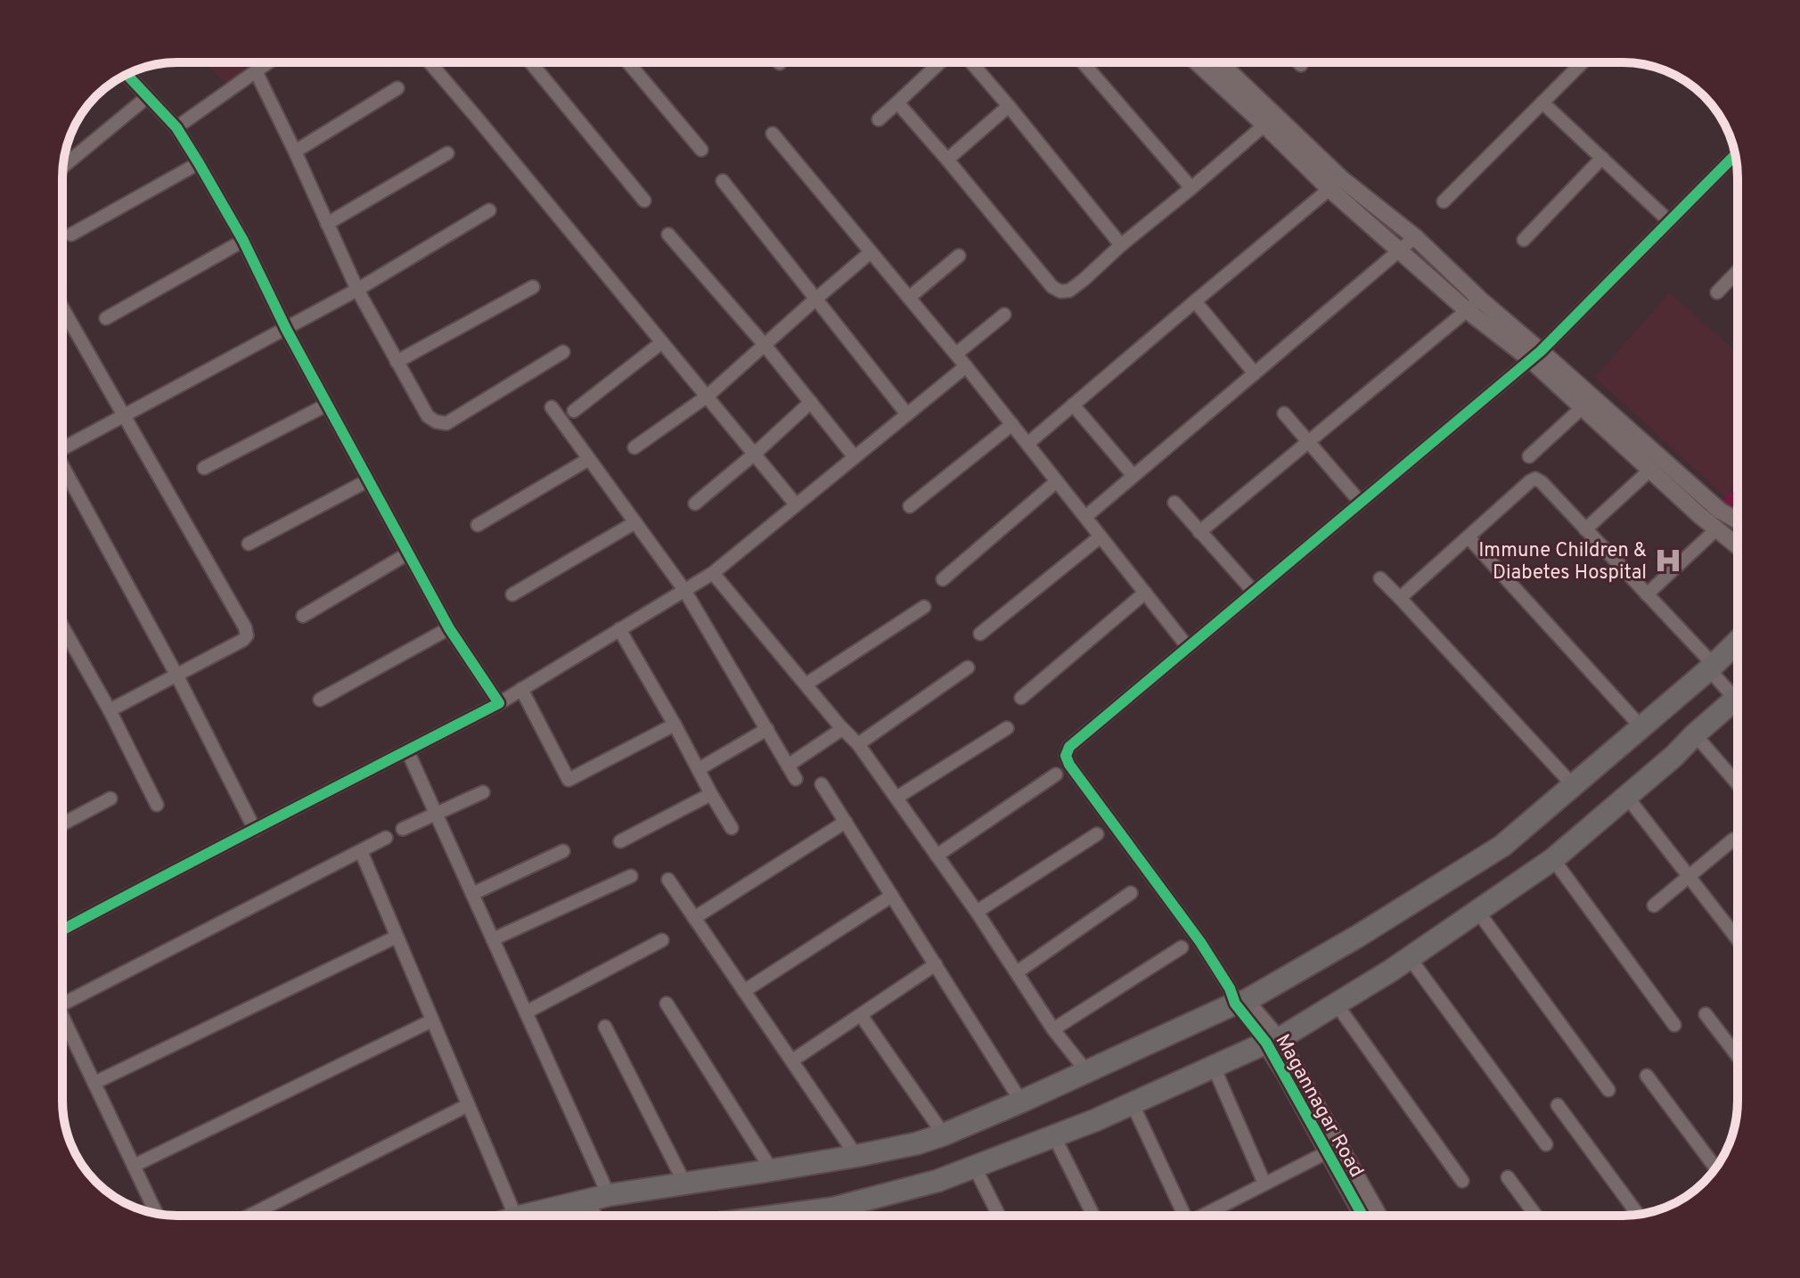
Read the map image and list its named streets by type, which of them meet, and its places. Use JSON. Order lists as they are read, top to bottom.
{
  "streets": {
    "street": ["Magannagar Road"]
  },
  "places": {
    "hospital": ["Immune Children & Diabetes Hospital"]
  }
}
